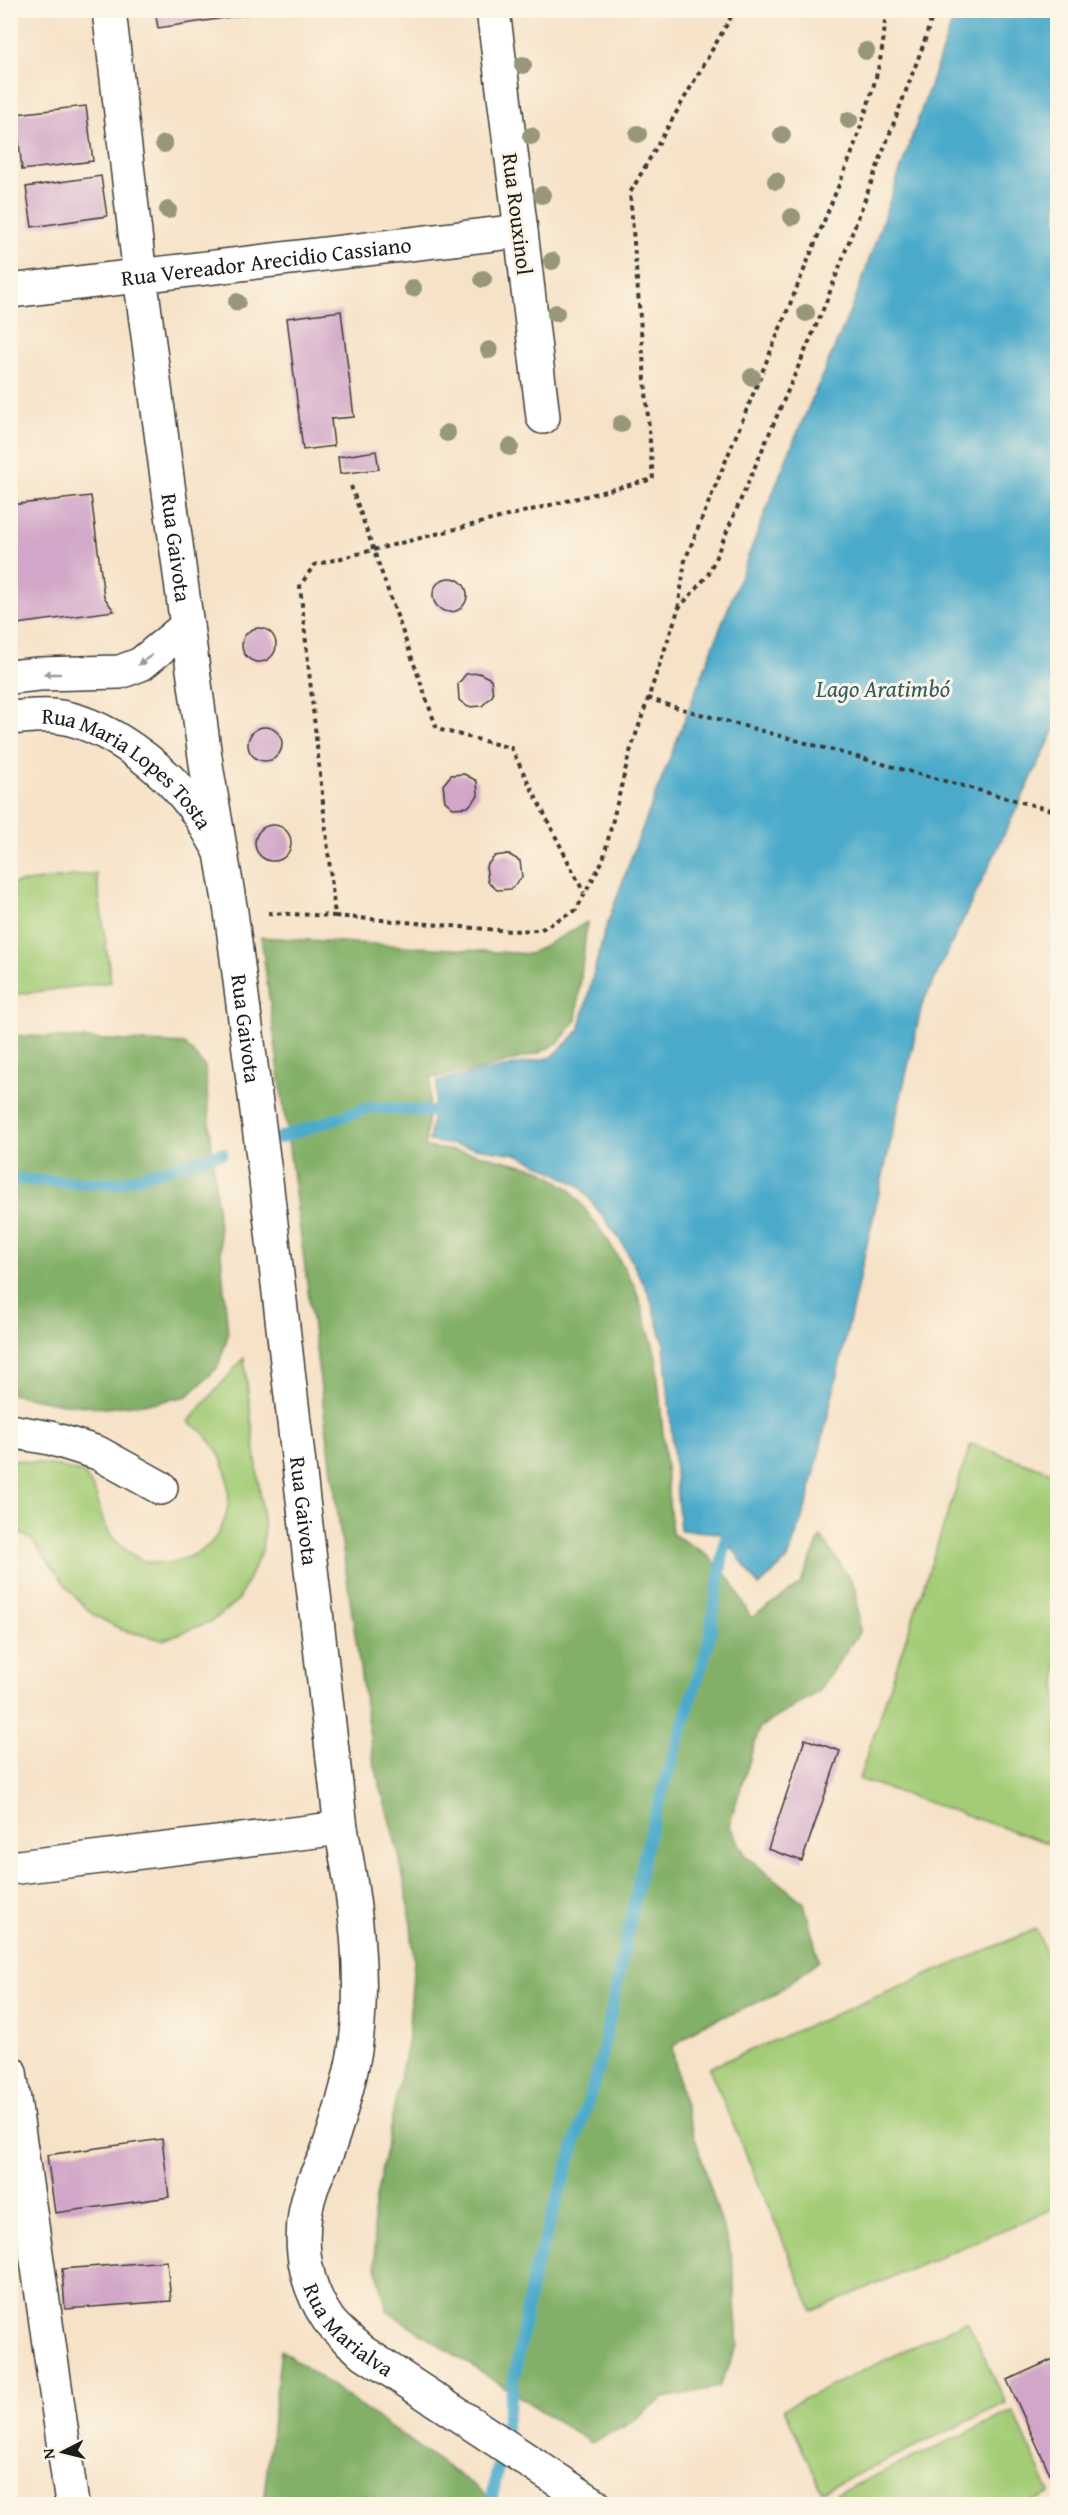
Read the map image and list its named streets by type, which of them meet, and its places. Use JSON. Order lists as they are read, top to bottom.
{
  "streets": {
    "street": [
      "Rua Rouxinol",
      "Rua Vereador Arecidio Cassiano",
      "Rua Gaivota",
      "Rua Maria Lopes Tosta",
      "Rua Marialva"
    ]
  },
  "crossings": [
    ["Rua Rouxinol", "Rua Vereador Arecidio Cassiano"],
    ["Rua Vereador Arecidio Cassiano", "Rua Gaivota"],
    ["Rua Gaivota", "Rua Maria Lopes Tosta"],
    ["Rua Gaivota", "Rua Marialva"]
  ],
  "water": ["Lago Aratimbó"],
  "north": "left"
}
